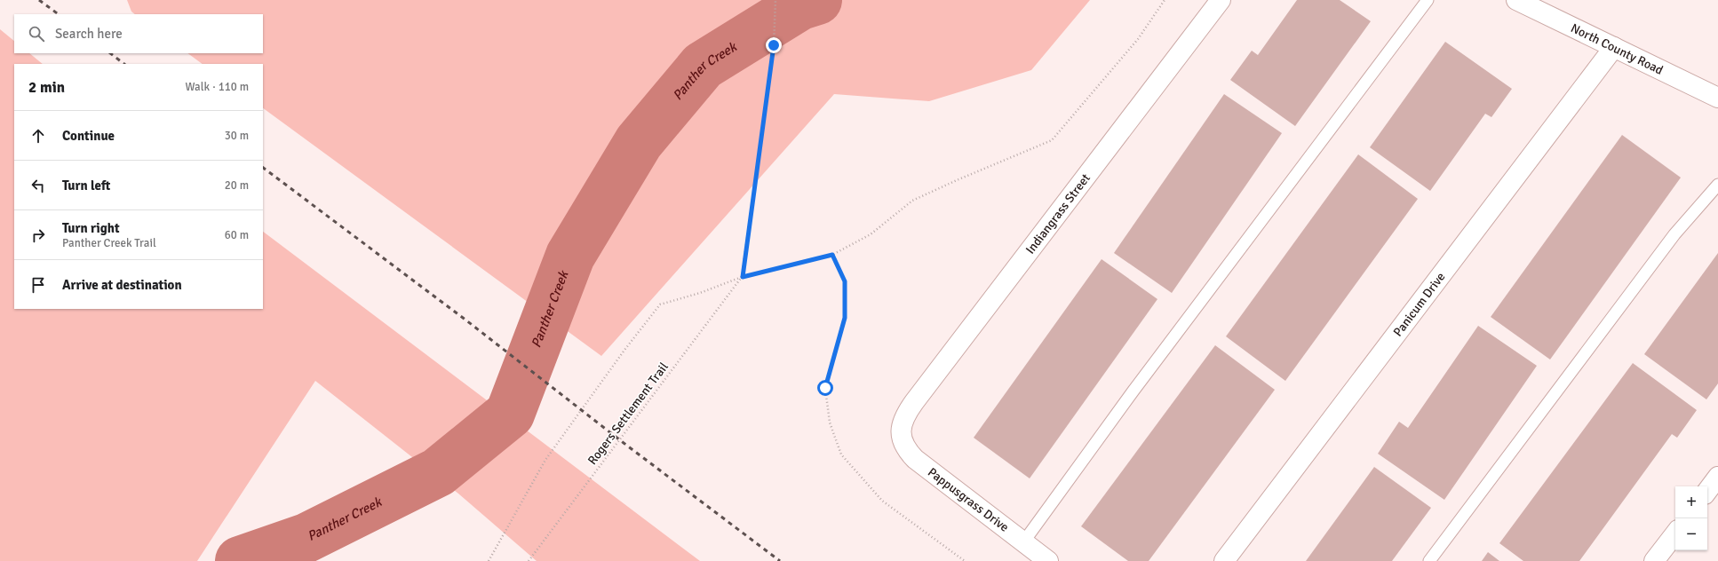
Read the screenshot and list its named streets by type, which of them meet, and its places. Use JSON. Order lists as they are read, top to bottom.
{
  "streets": {
    "street": [
      "North County Road",
      "Indiangrass Street",
      "Panicum Drive",
      "Pappusgrass Drive"
    ],
    "path": ["Rogers Settlement Trail"]
  },
  "crossings": [
    ["North County Road", "Panicum Drive"],
    ["Indiangrass Street", "Pappusgrass Drive"]
  ],
  "water": ["Panther Creek"],
  "page": {
    "search": "Search here",
    "heading": ["2 min", "Walk · 110 m"],
    "list": [
      ["Continue", "30 m"],
      ["Turn left", "20 m"],
      ["Turn right", "Panther Creek Trail", "60 m"],
      "Arrive at destination"
    ],
    "map_buttons": ["+", "−"]
  }
}
